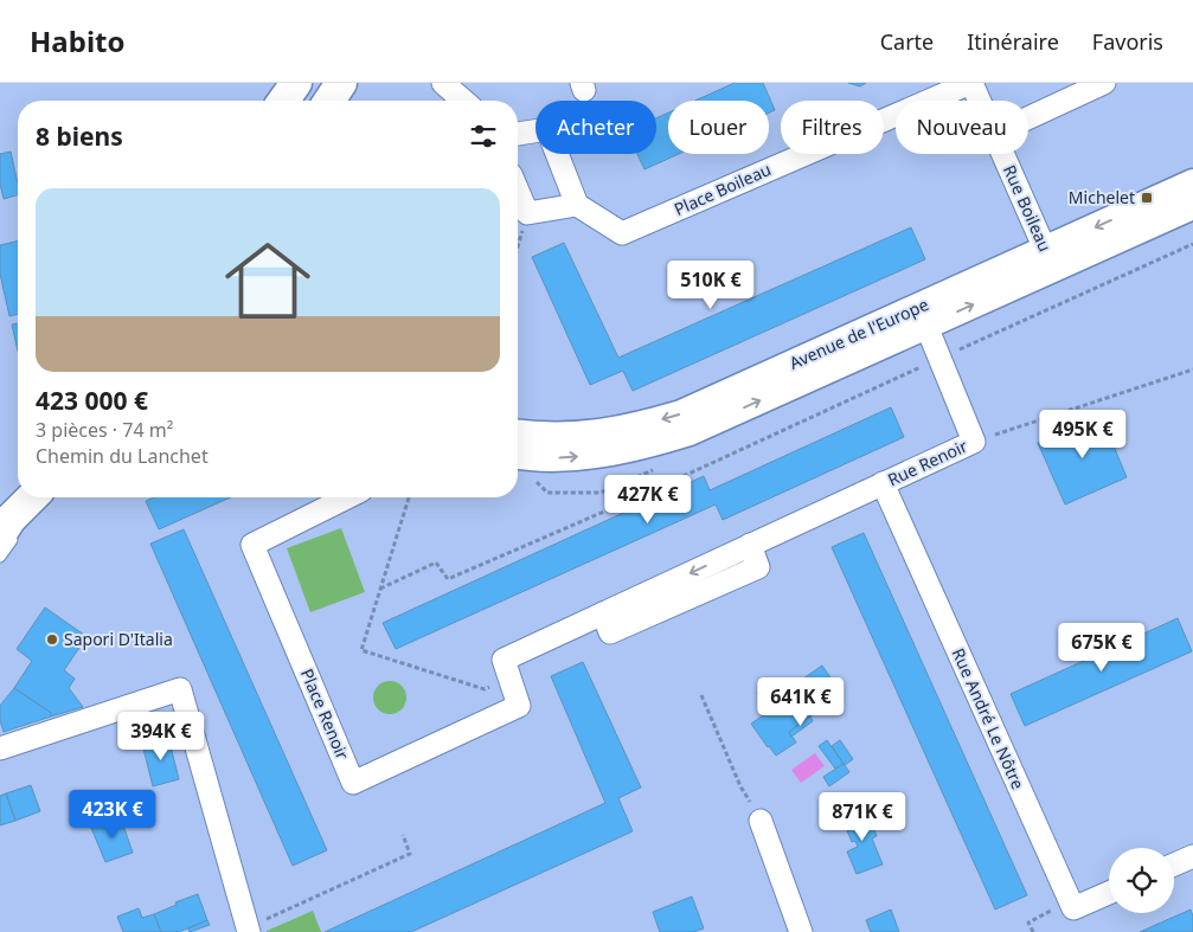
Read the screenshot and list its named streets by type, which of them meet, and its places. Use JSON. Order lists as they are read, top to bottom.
{
  "streets": {
    "street": [
      "Place Boileau",
      "Rue Boileau",
      "Avenue de l'Europe",
      "Rue Renoir",
      "Place Renoir",
      "Rue André Le Nôtre"
    ]
  },
  "crossings": [
    ["Place Boileau", "Rue Boileau"],
    ["Rue Boileau", "Avenue de l'Europe"],
    ["Avenue de l'Europe", "Rue Renoir"],
    ["Rue Renoir", "Place Renoir"],
    ["Rue Renoir", "Rue André Le Nôtre"]
  ],
  "places": {
    "transit": ["Michelet"],
    "other": ["Sapori D'Italia"]
  },
  "page": {
    "header": "Habito",
    "nav": ["Carte", "Itinéraire", "Favoris"],
    "chip": [
      "Acheter",
      "Louer",
      "Filtres",
      "Nouveau"
    ],
    "heading": "8 biens",
    "list": [
      {
        "name": "423 000 €",
        "note": "3 pièces · 74 m² · Chemin du Lanchet"
      }
    ],
    "price": [
      "510K €",
      "495K €",
      "427K €",
      "675K €",
      "641K €",
      "394K €",
      "423K €",
      "871K €"
    ]
  }
}
